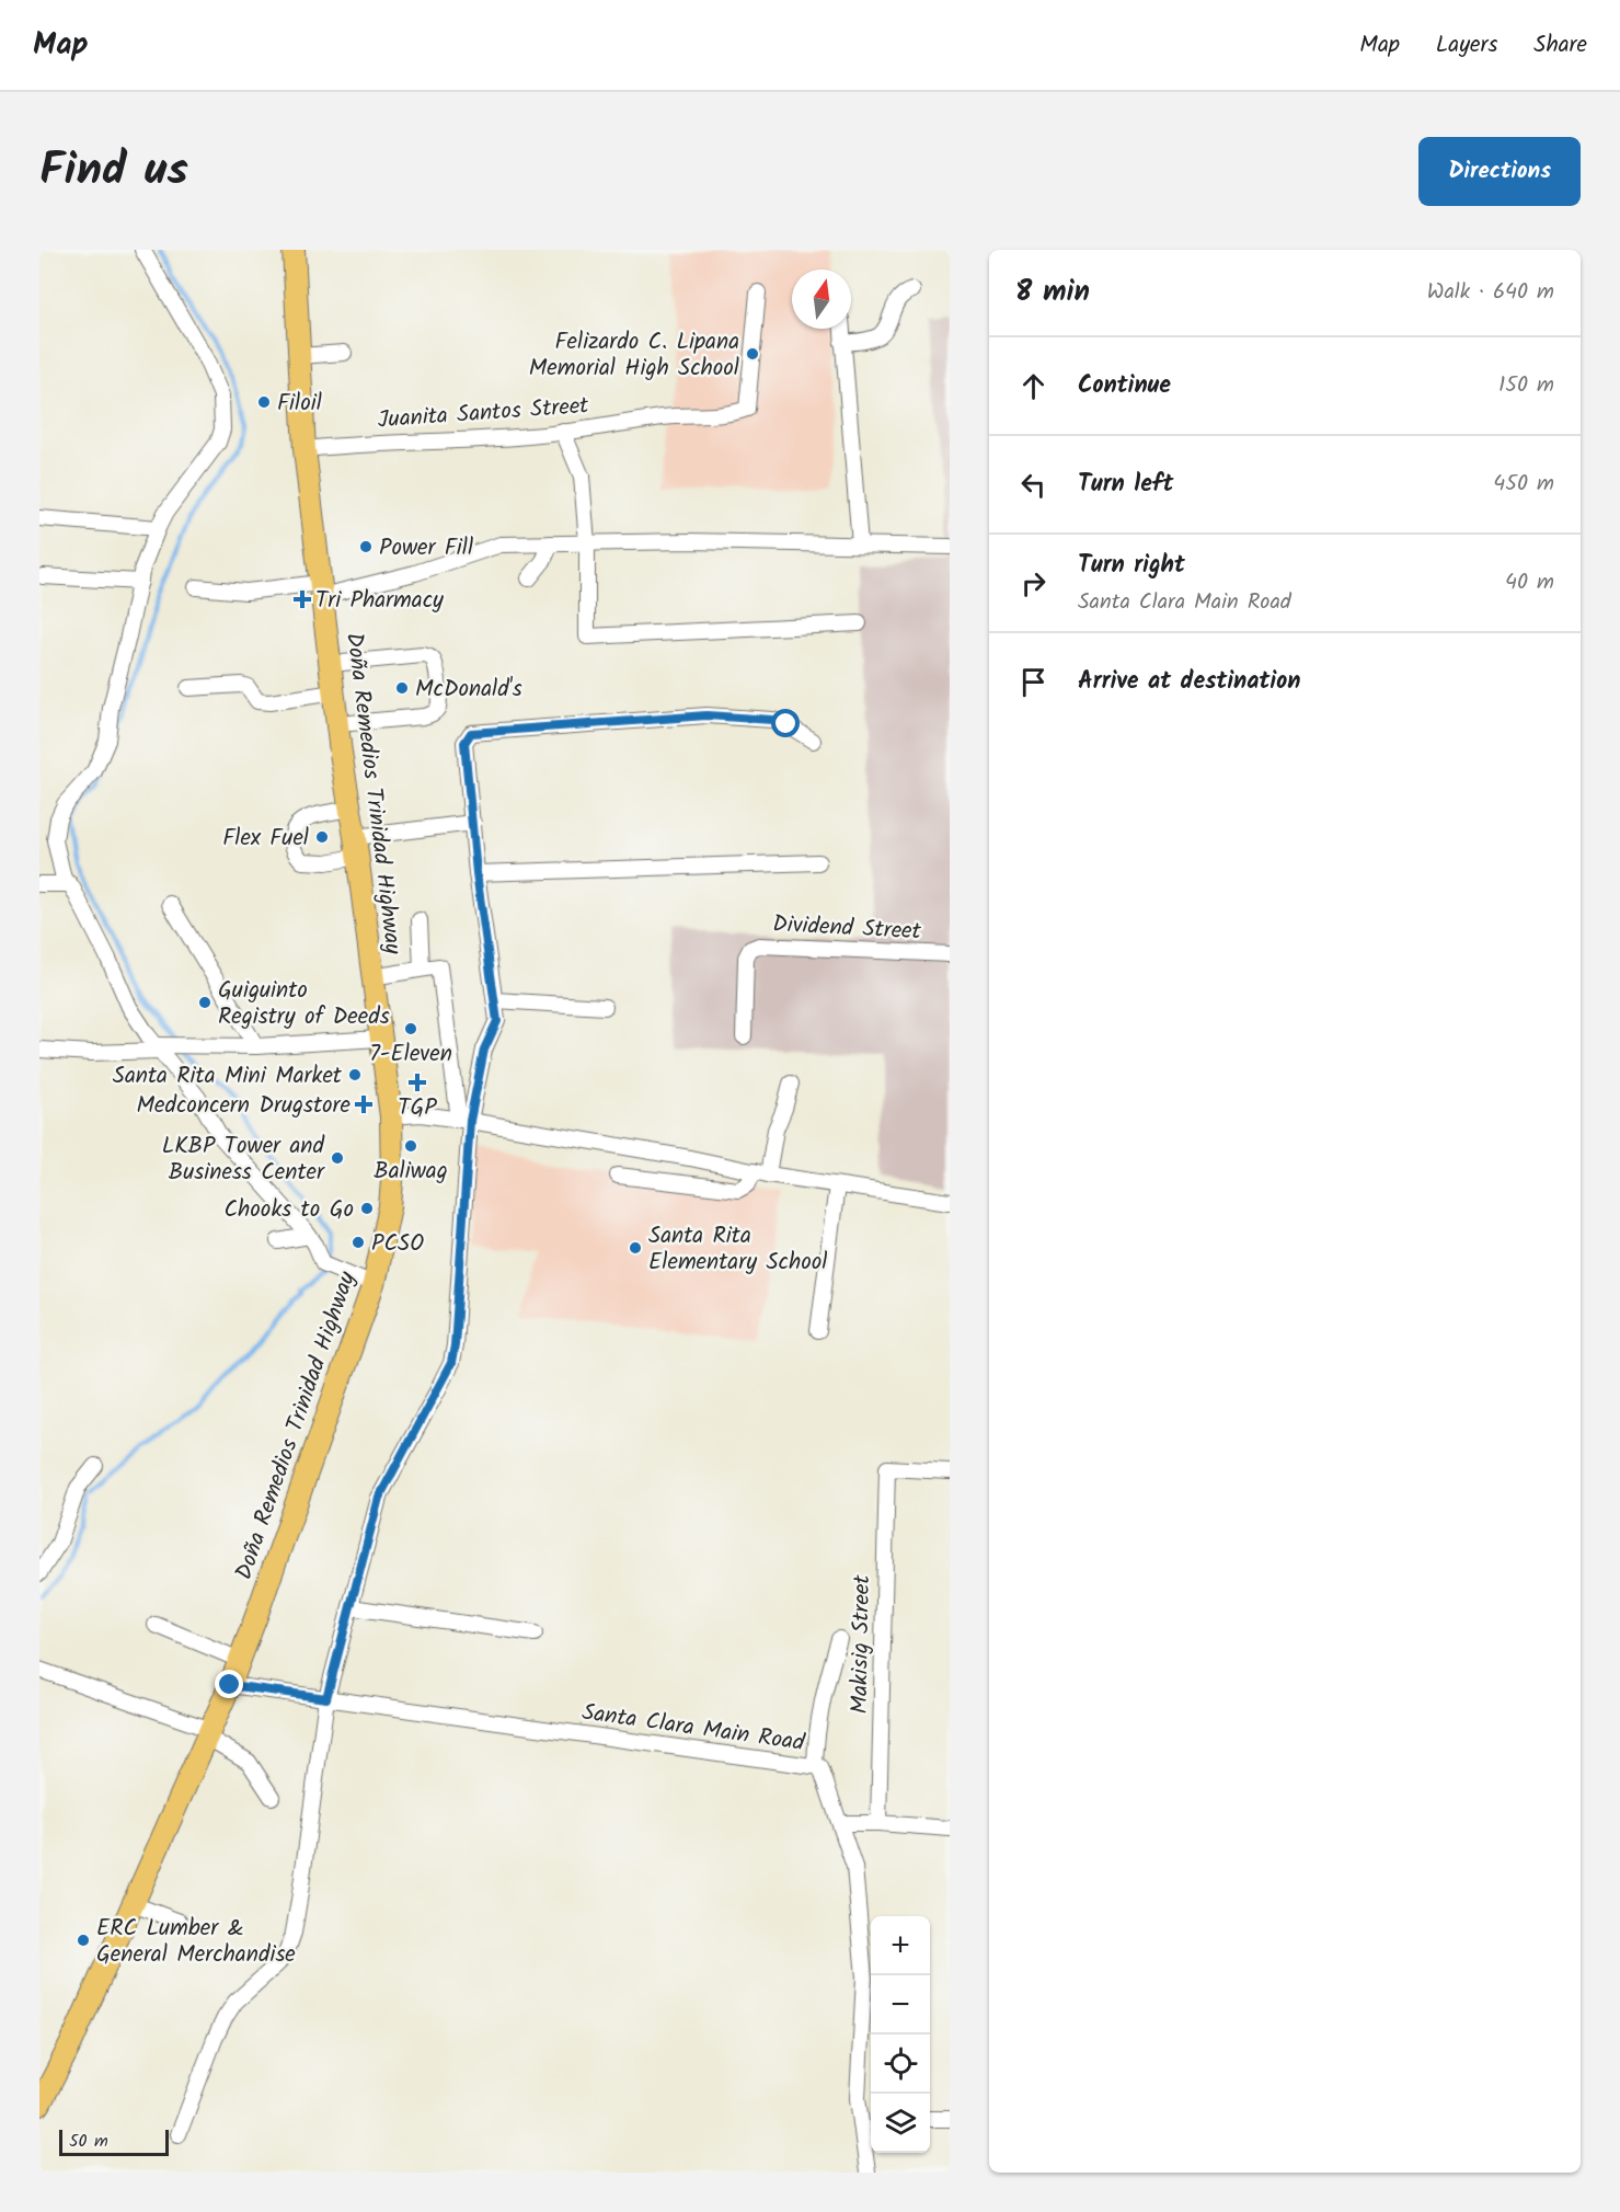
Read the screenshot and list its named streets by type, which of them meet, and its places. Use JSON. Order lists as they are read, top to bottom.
{
  "streets": {
    "highway": ["Doña Remedios Trinidad Highway"],
    "street": [
      "Juanita Santos Street",
      "Dividend Street",
      "Makisig Street",
      "Santa Clara Main Road"
    ]
  },
  "crossings": [
    ["Juanita Santos Street", "Doña Remedios Trinidad Highway"],
    ["Doña Remedios Trinidad Highway", "Santa Clara Main Road"]
  ],
  "places": {
    "other": [
      "Felizardo C. Lipana Memorial High School",
      "Filoil",
      "Power Fill",
      "McDonald's",
      "Flex Fuel",
      "Guiguinto Registry of Deeds",
      "7-Eleven",
      "Santa Rita Mini Market",
      "Baliwag",
      "LKBP Tower and Business Center",
      "Chooks to Go",
      "PCSO",
      "Santa Rita Elementary School",
      "ERC Lumber & General Merchandise"
    ],
    "health": ["Tri Pharmacy", "TGP", "Medconcern Drugstore"]
  },
  "scale_bar": "50 m",
  "north": "top",
  "page": {
    "header": "Map",
    "nav": ["Map", "Layers", "Share"],
    "title": "Find us",
    "buttons": "Directions",
    "heading": ["8 min", "Walk · 640 m"],
    "list": [
      ["Continue", "150 m"],
      ["Turn left", "450 m"],
      ["Turn right", "Santa Clara Main Road", "40 m"],
      "Arrive at destination"
    ],
    "map_buttons": ["+", "−"],
    "scale": "50 m"
  }
}
